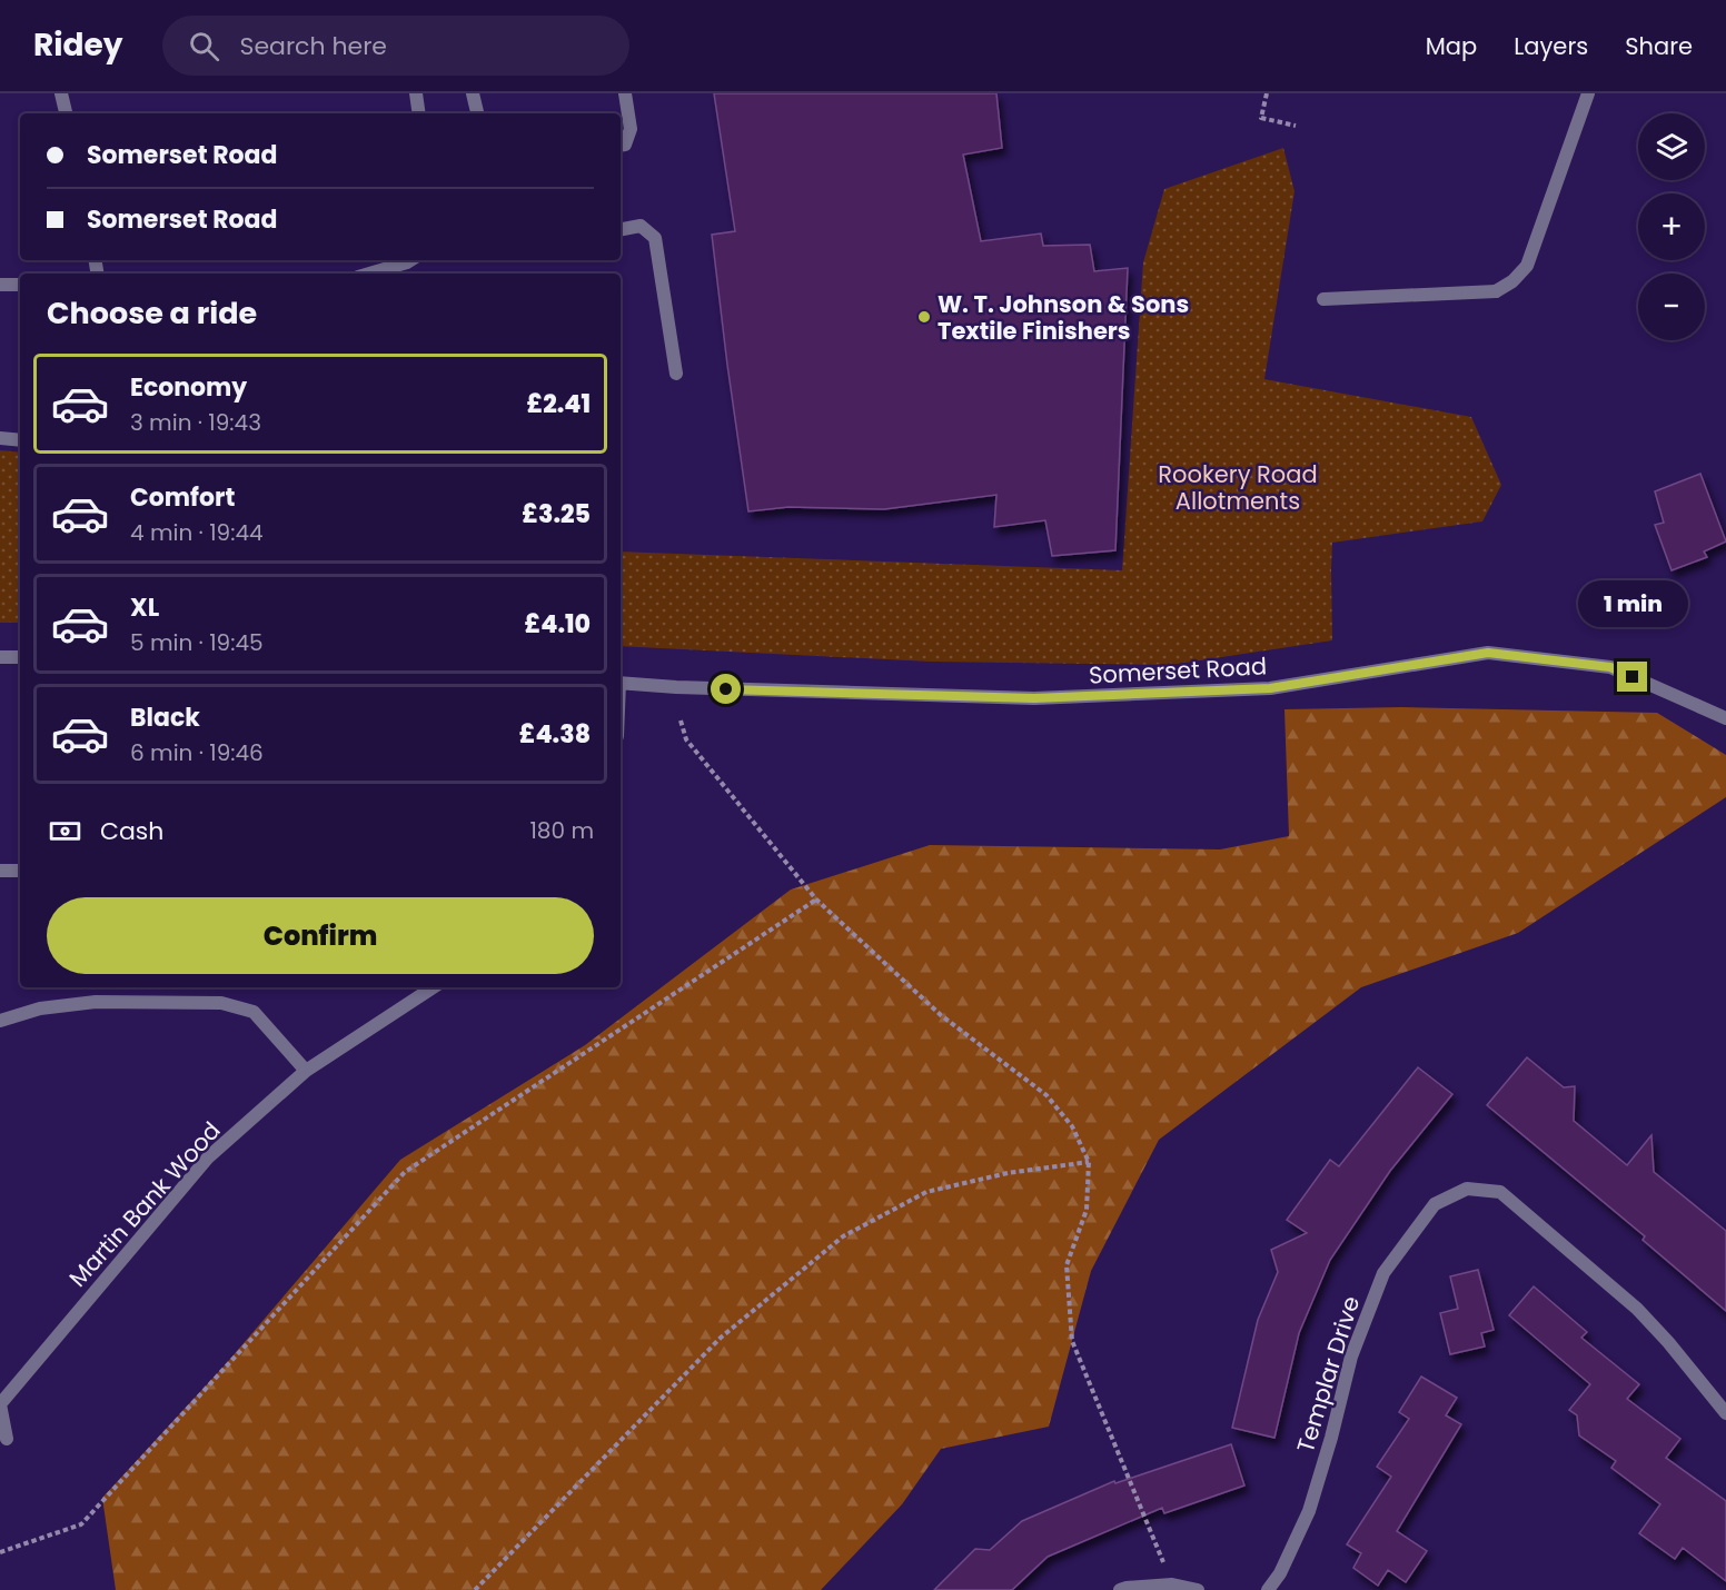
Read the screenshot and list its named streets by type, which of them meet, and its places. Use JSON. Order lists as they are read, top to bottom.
{
  "streets": {
    "street": ["Somerset Road", "Martin Bank Wood", "Templar Drive"]
  },
  "parks": ["Rookery Road Allotments"],
  "places": ["W. T. Johnson & Sons Textile Finishers"],
  "page": {
    "header": "Ridey",
    "search": "Search here",
    "nav": ["Map", "Layers", "Share"],
    "map_buttons": ["+", "−"],
    "banner": ["Somerset Road", "Somerset Road"],
    "heading": "Choose a ride",
    "list": [
      {
        "name": "Economy",
        "note": "3 min · 19:43",
        "value": "£2.41"
      },
      {
        "name": "Comfort",
        "note": "4 min · 19:44",
        "value": "£3.25"
      },
      {
        "name": "XL",
        "note": "5 min · 19:45",
        "value": "£4.10"
      },
      {
        "name": "Black",
        "note": "6 min · 19:46",
        "value": "£4.38"
      }
    ],
    "bubble": "1 min",
    "pay": ["Cash", "180 m"],
    "buttons": "Confirm"
  }
}
